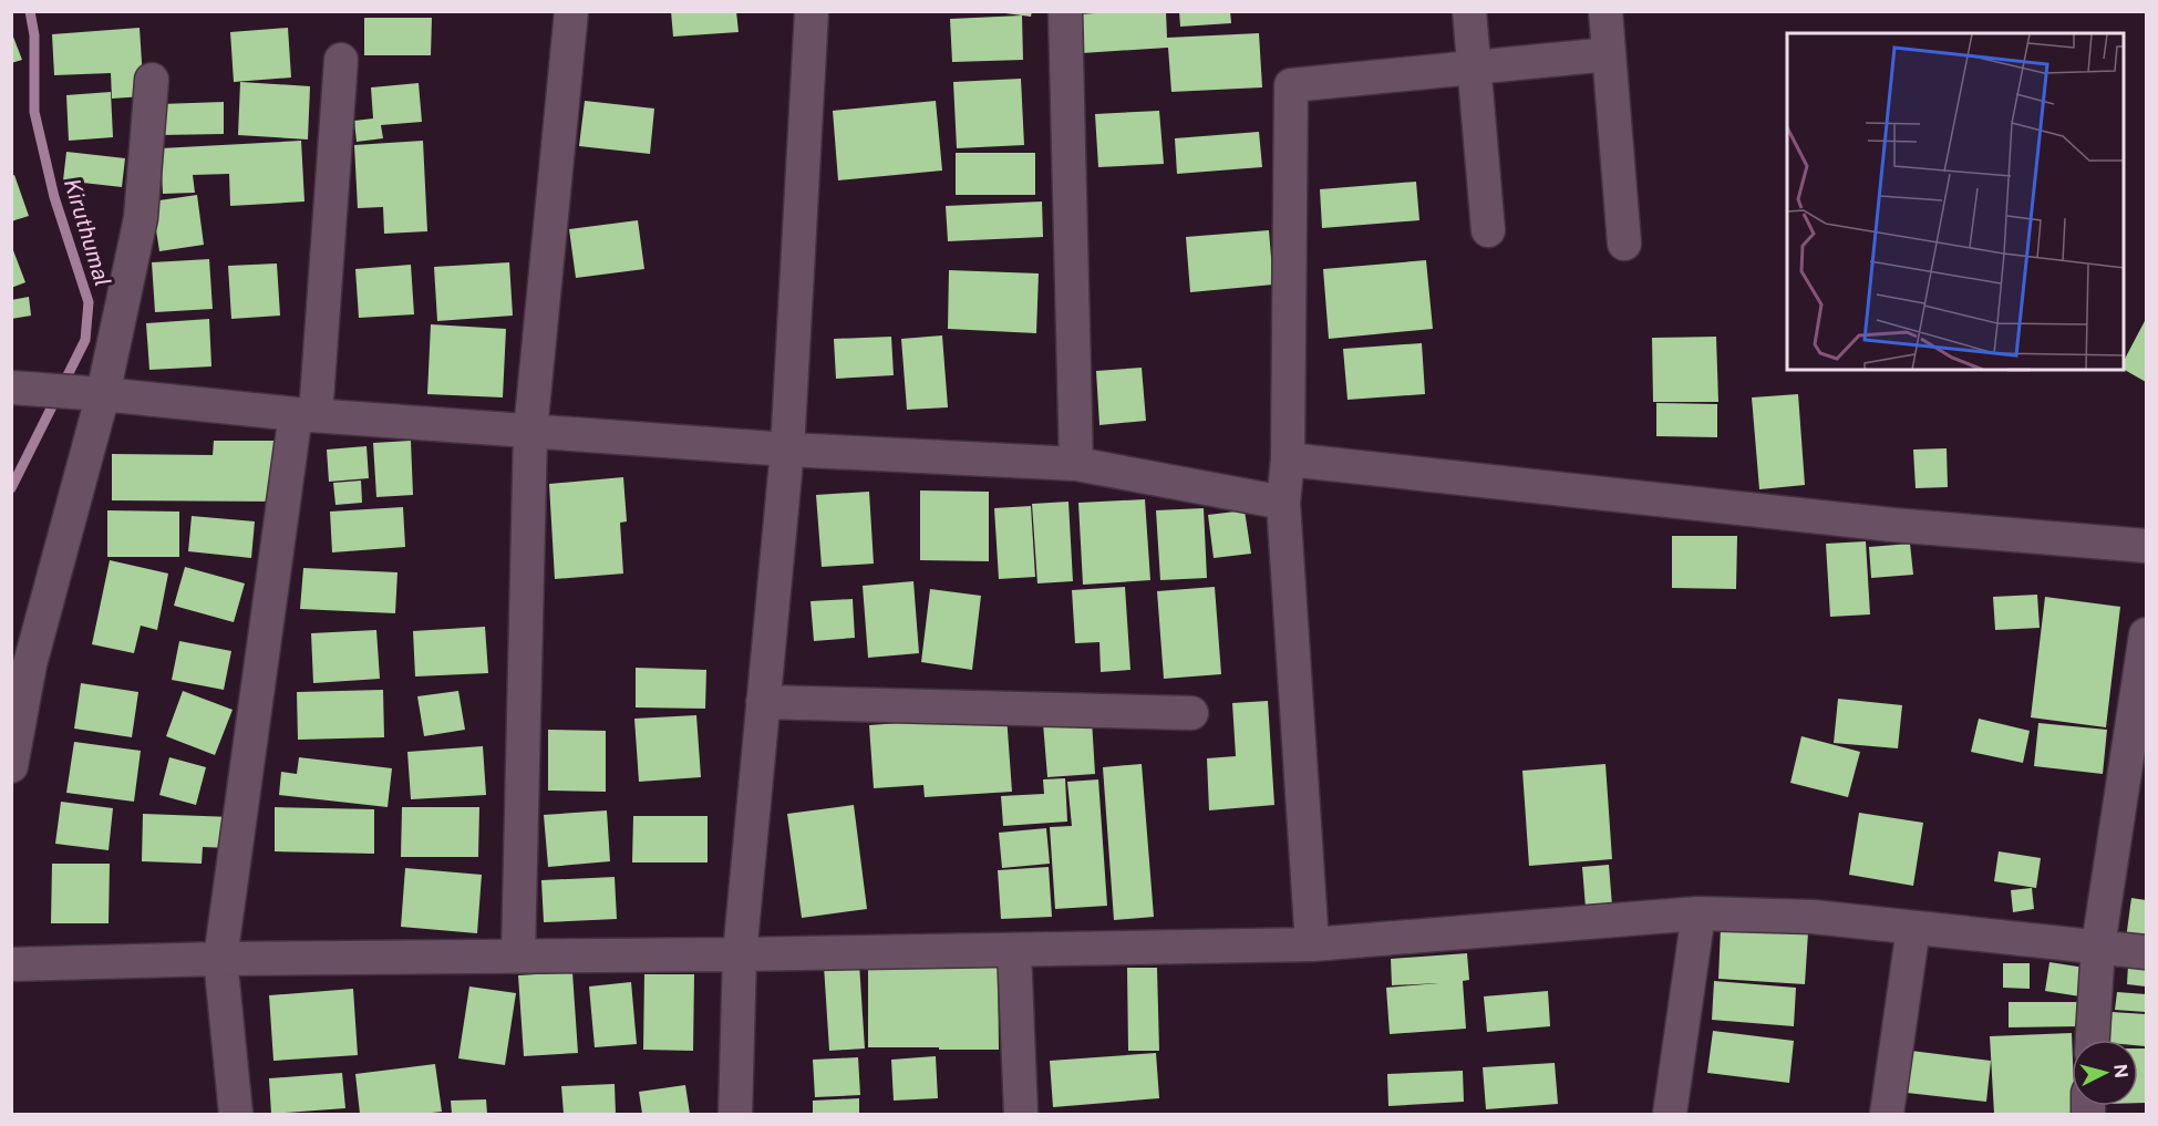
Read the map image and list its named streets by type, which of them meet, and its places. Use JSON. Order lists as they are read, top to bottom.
{
  "water": ["Kiruthumal"],
  "north": "right"
}
